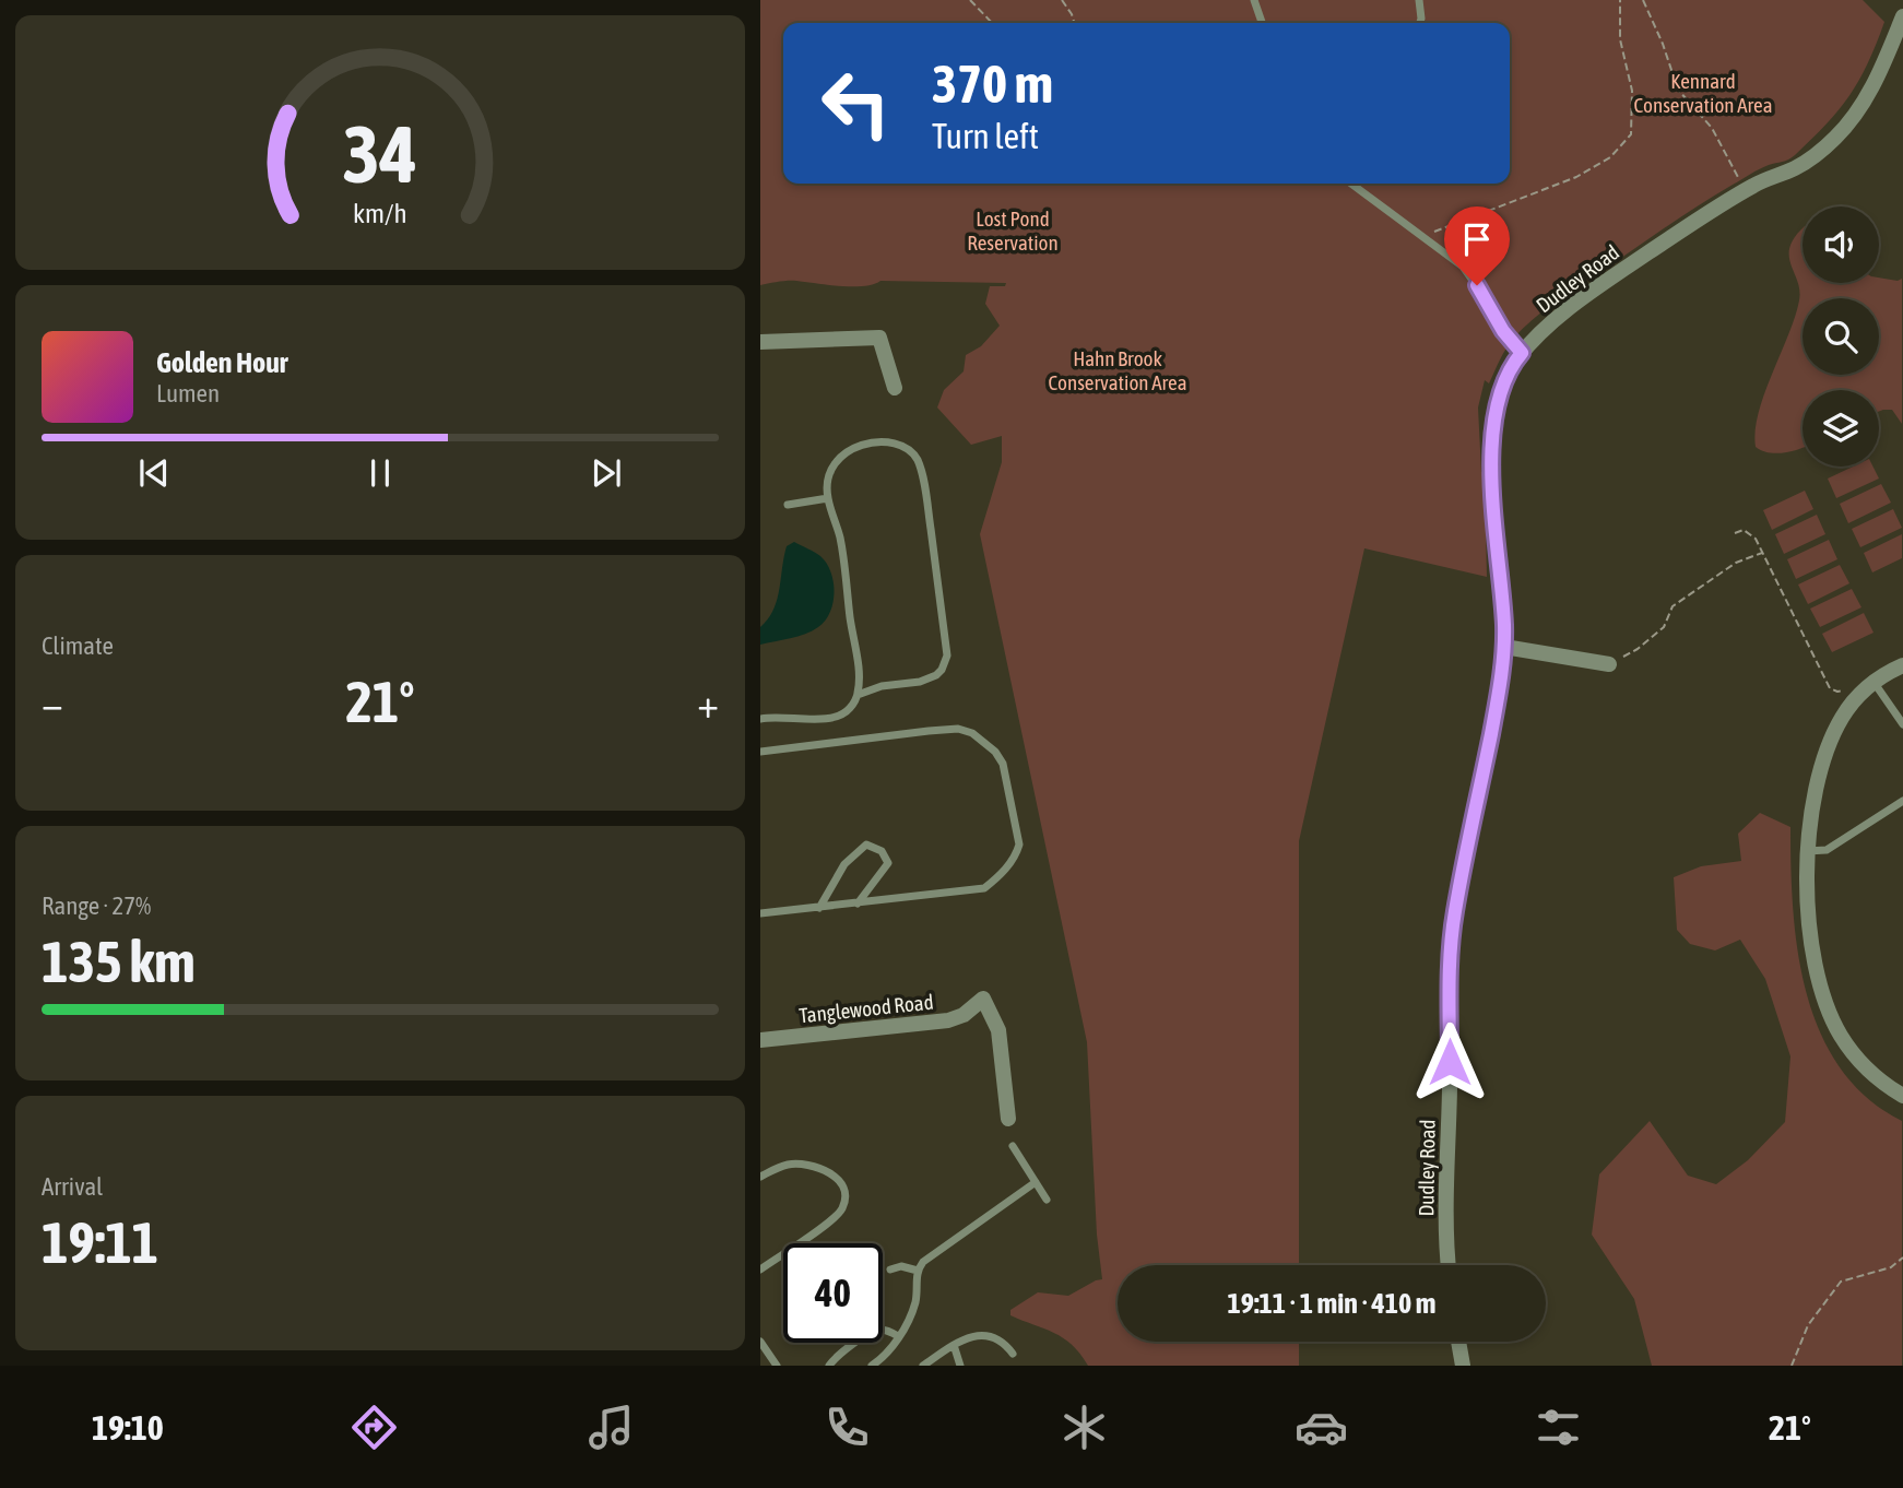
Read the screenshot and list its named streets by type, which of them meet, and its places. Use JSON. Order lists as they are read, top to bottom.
{
  "streets": {
    "street": ["Dudley Road", "Tanglewood Road"]
  },
  "parks": ["Kennard Conservation Area", "Lost Pond Reservation", "Hahn Brook Conservation Area"],
  "page": {
    "turn": ["370 m", "Turn left"],
    "song": ["Golden Hour", "Lumen"],
    "tile": [
      "Climate",
      ["Range · 27%", "135 km"],
      ["Arrival", "19:11"]
    ],
    "heat": ["−", "21°", "+"],
    "limit": "40",
    "trip": "19:11 · 1 min · 410 m",
    "tabs": ["19:10", "21°"],
    "gauge": ["34", "km/h"]
  }
}
